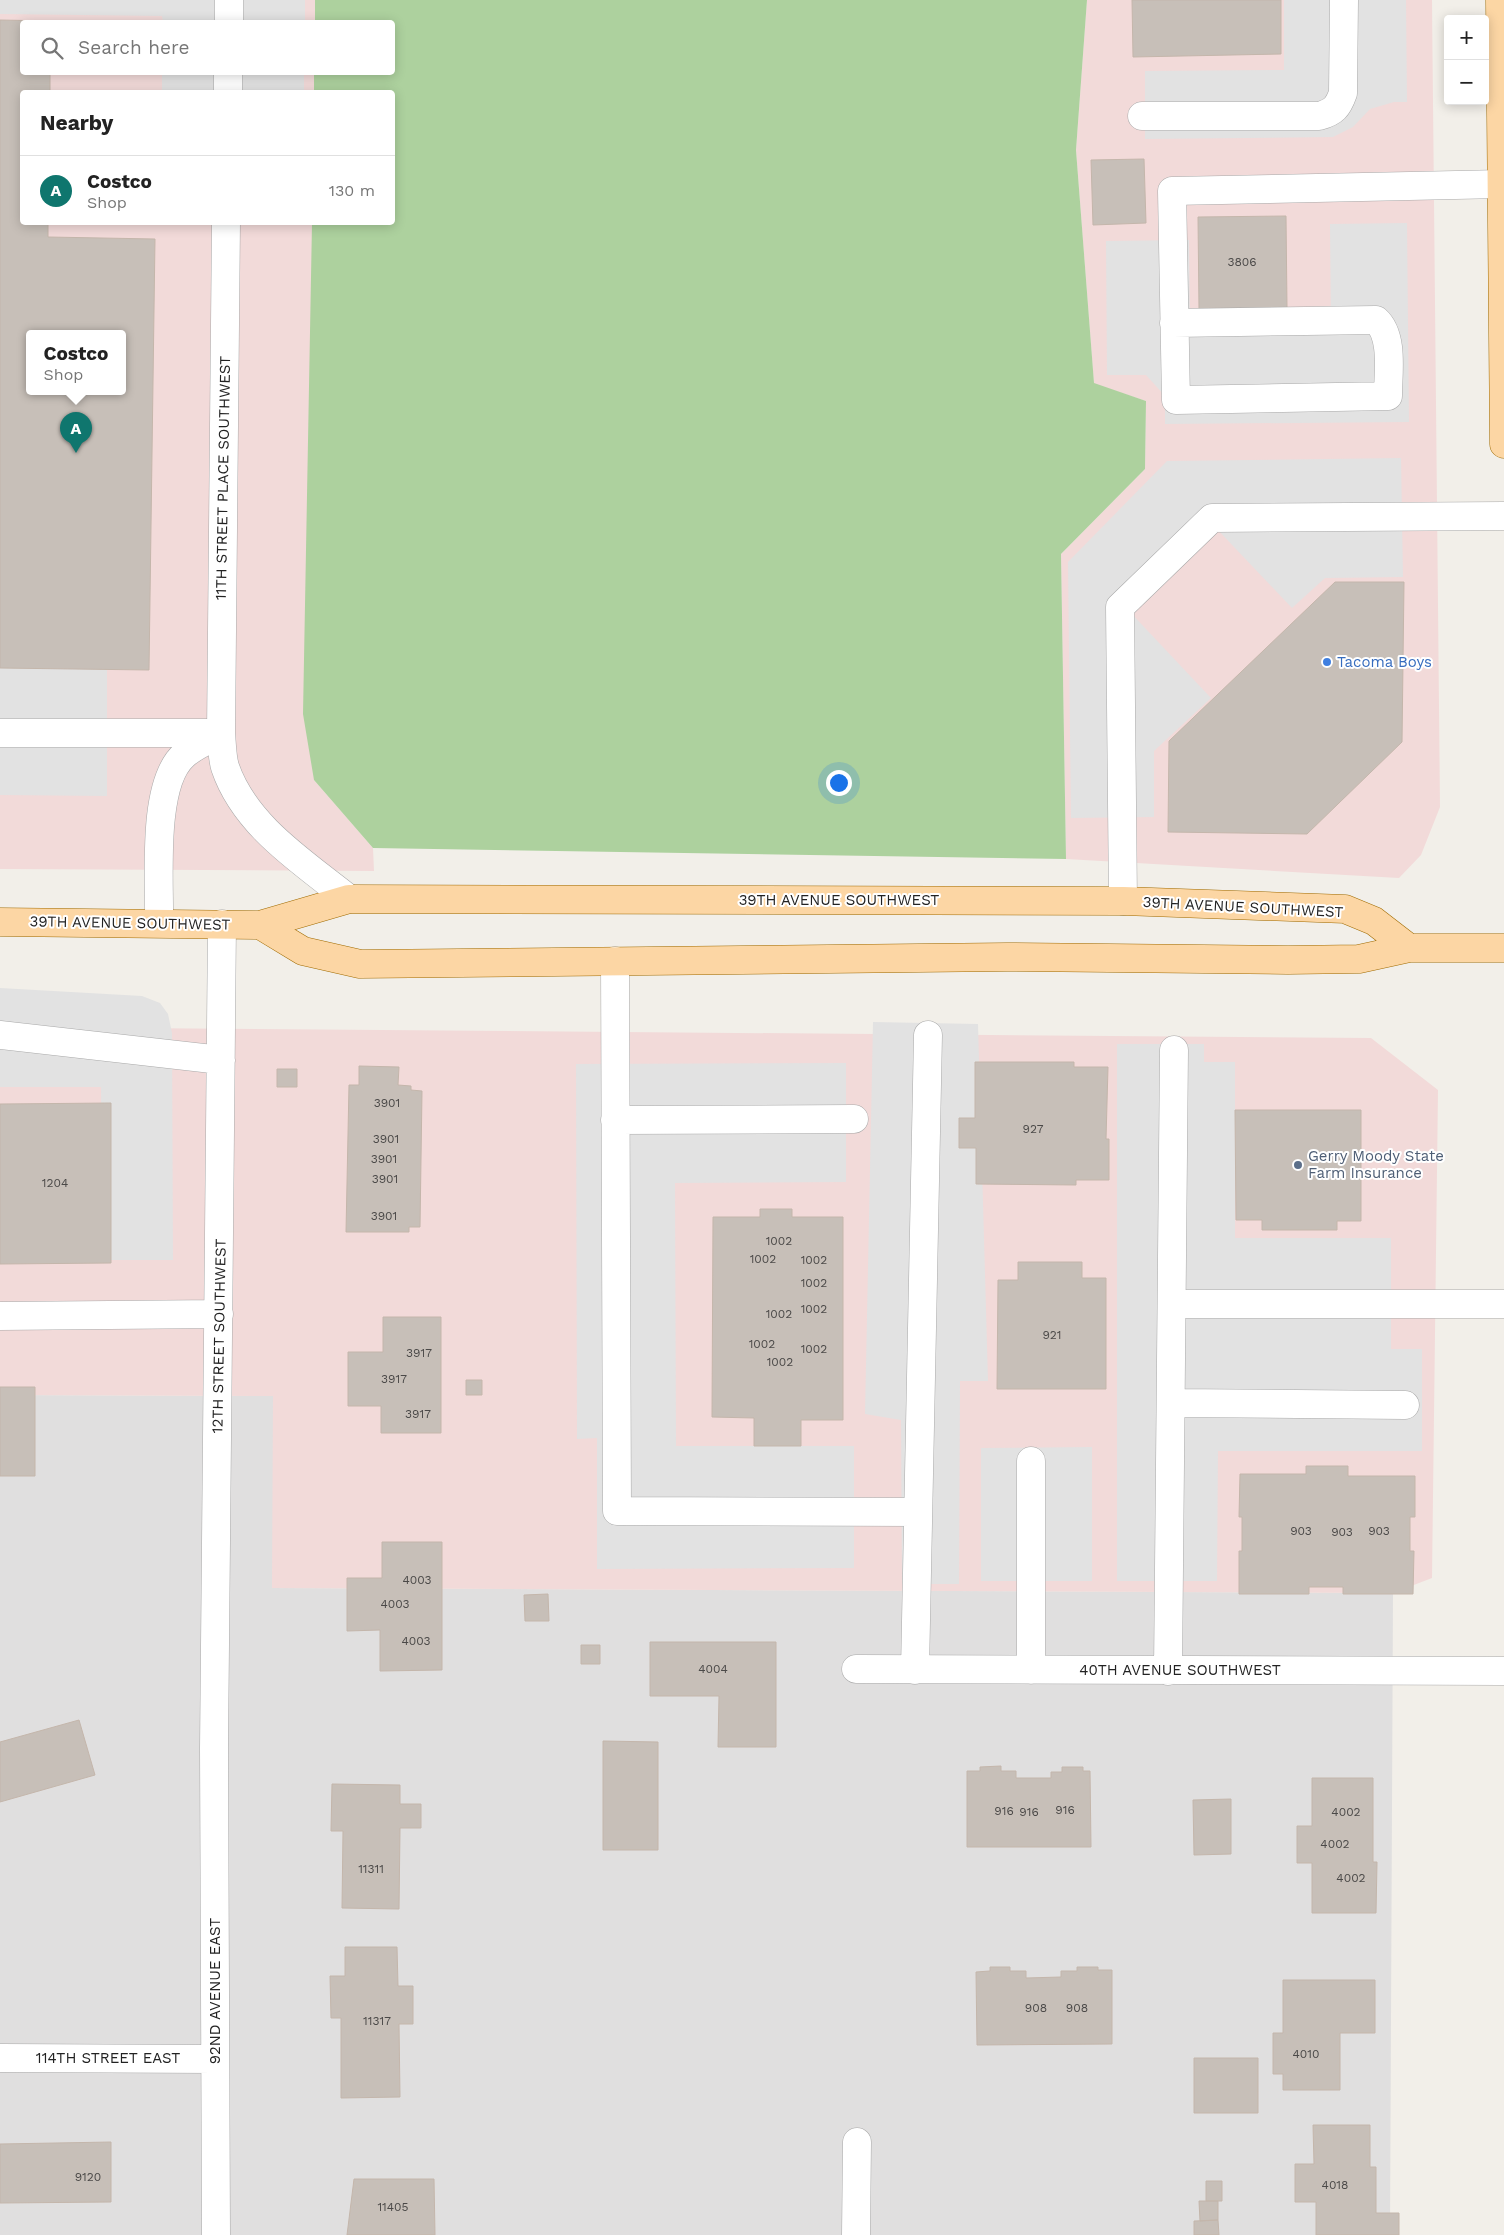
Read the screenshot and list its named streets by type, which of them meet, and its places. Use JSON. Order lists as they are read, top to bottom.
{
  "streets": {
    "main road": ["39TH AVENUE SOUTHWEST"],
    "street": [
      "11TH STREET PLACE SOUTHWEST",
      "12TH STREET SOUTHWEST",
      "40TH AVENUE SOUTHWEST",
      "92ND AVENUE EAST",
      "114TH STREET EAST"
    ]
  },
  "crossings": [
    ["11TH STREET PLACE SOUTHWEST", "39TH AVENUE SOUTHWEST"],
    ["39TH AVENUE SOUTHWEST", "12TH STREET SOUTHWEST"],
    ["12TH STREET SOUTHWEST", "92ND AVENUE EAST"],
    ["92ND AVENUE EAST", "114TH STREET EAST"]
  ],
  "places": ["Tacoma Boys", "Gerry Moody State Farm Insurance"],
  "house_numbers": [
    "3806",
    "3901",
    "927",
    "3901",
    "3901",
    "3901",
    "1204",
    "3901",
    "1002",
    "1002",
    "1002",
    "1002",
    "1002",
    "1002",
    "921",
    "1002",
    "1002",
    "3917",
    "1002",
    "3917",
    "3917",
    "903",
    "903",
    "903",
    "4003",
    "4003",
    "4003",
    "4004",
    "916",
    "916",
    "916",
    "4002",
    "4002",
    "11311",
    "4002",
    "908",
    "908",
    "11317",
    "4010",
    "9120",
    "4018",
    "11405"
  ],
  "page": {
    "map_buttons": ["+", "−"],
    "search": "Search here",
    "heading": "Nearby",
    "list": [
      {
        "mark": "A",
        "name": "Costco",
        "note": "Shop",
        "value": "130 m"
      }
    ],
    "popup": ["Costco", "Shop"],
    "pins": "A"
  }
}
